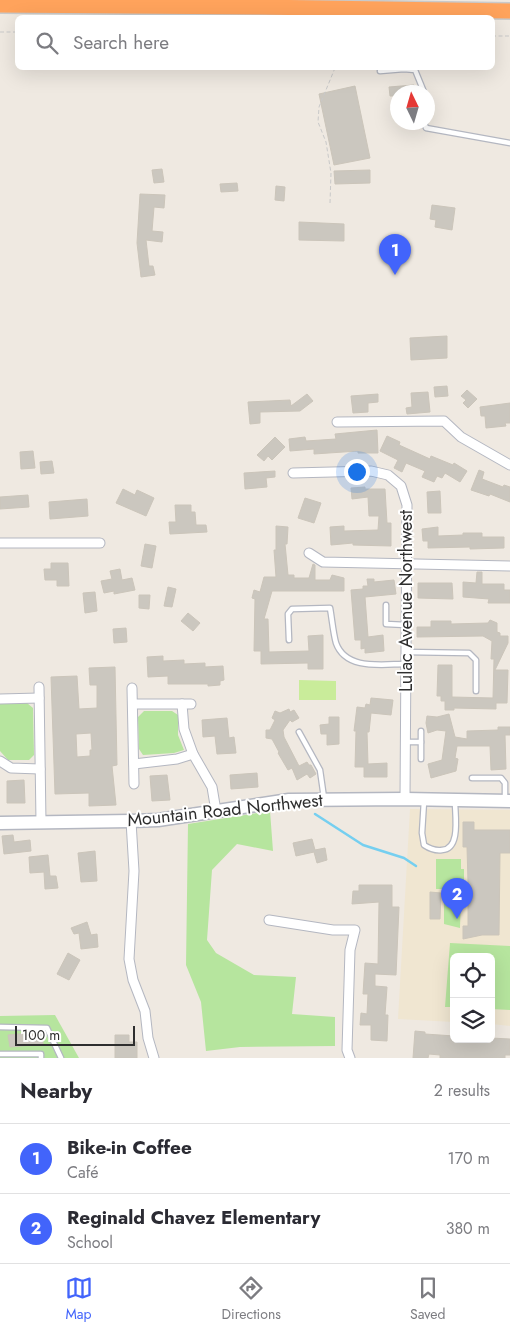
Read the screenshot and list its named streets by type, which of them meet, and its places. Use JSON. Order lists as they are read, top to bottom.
{
  "streets": {
    "street": ["Lulac Avenue Northwest", "Mountain Road Northwest"]
  },
  "crossings": [
    ["Lulac Avenue Northwest", "Mountain Road Northwest"]
  ],
  "scale_bar": "100 m",
  "north": "top",
  "page": {
    "search": "Search here",
    "pins": ["1", "2"],
    "scale": "100 m",
    "heading": ["Nearby", "2 results"],
    "list": [
      {
        "mark": "1",
        "name": "Bike-in Coffee",
        "note": "Café",
        "value": "170 m"
      },
      {
        "mark": "2",
        "name": "Reginald Chavez Elementary",
        "note": "School",
        "value": "380 m"
      }
    ],
    "nav": ["Map", "Directions", "Saved"]
  }
}
